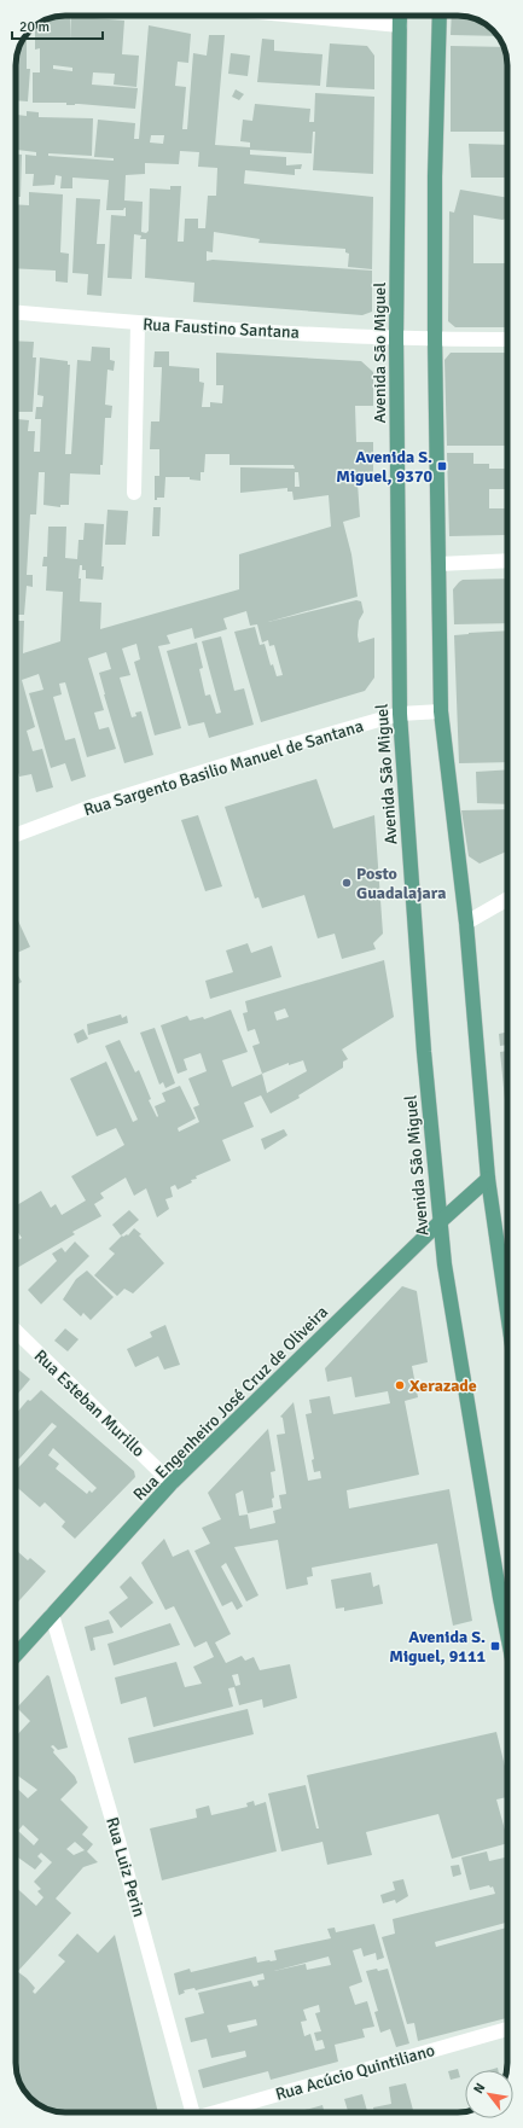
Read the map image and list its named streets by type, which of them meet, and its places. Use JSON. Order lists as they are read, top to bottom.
{
  "streets": {
    "main road": ["Avenida São Miguel", "Rua Engenheiro José Cruz de Oliveira"],
    "street": [
      "Rua Faustino Santana",
      "Rua Sargento Basilio Manuel de Santana",
      "Rua Esteban Murillo",
      "Rua Luiz Perin",
      "Rua Acúcio Quintiliano"
    ]
  },
  "crossings": [
    ["Rua Faustino Santana", "Avenida São Miguel"],
    ["Avenida São Miguel", "Rua Sargento Basilio Manuel de Santana"],
    ["Avenida São Miguel", "Rua Engenheiro José Cruz de Oliveira"],
    ["Rua Esteban Murillo", "Rua Engenheiro José Cruz de Oliveira"],
    ["Rua Engenheiro José Cruz de Oliveira", "Rua Luiz Perin"]
  ],
  "places": {
    "transit": ["Avenida S. Miguel, 9370", "Avenida S. Miguel, 9111"],
    "other": ["Posto Guadalajara", "Xerazade"]
  },
  "scale_bar": "20 m",
  "north": "top left"
}
